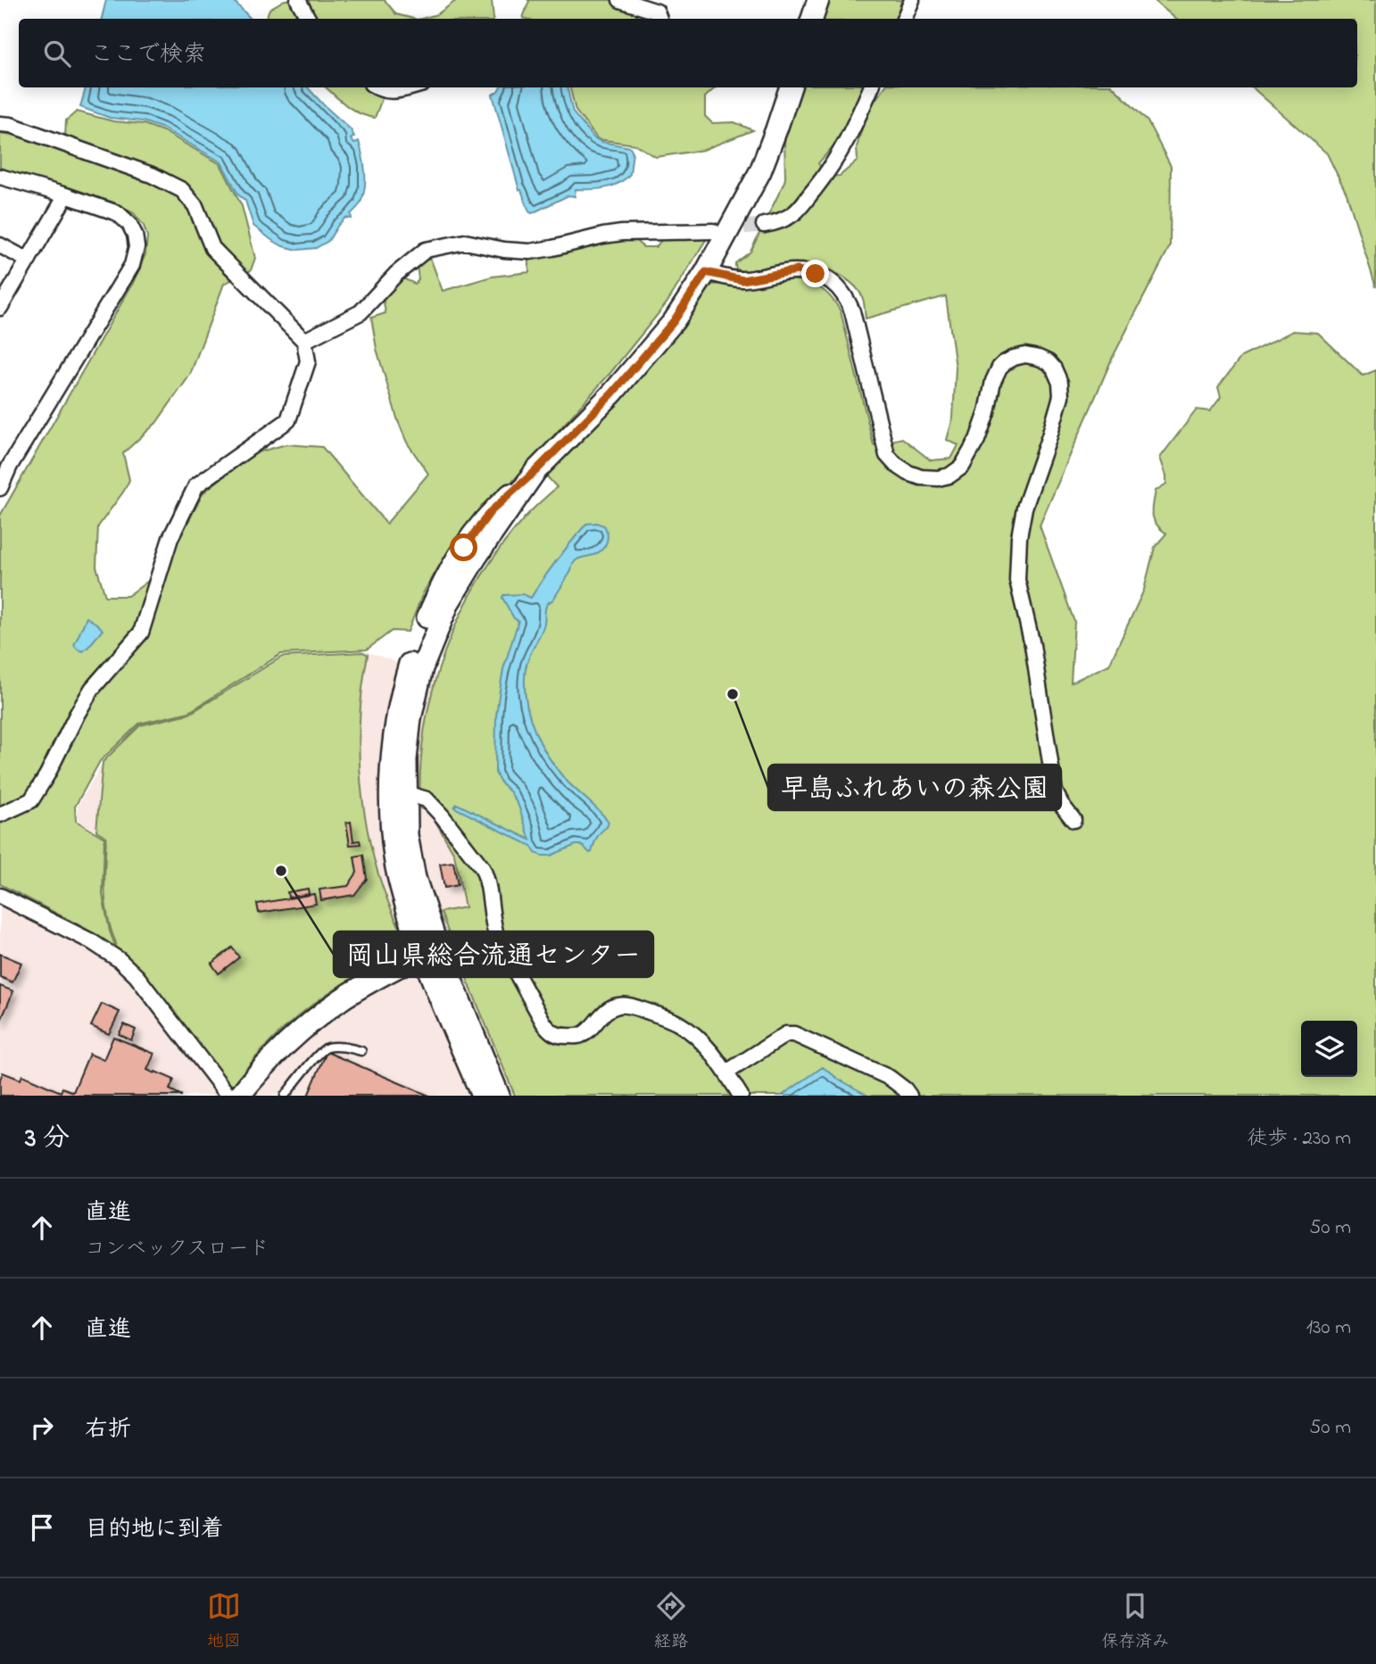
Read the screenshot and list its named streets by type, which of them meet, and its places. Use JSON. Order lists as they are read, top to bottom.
{
  "places": ["早島ふれあいの森公園", "岡山県総合流通センター"],
  "page": {
    "search": "ここで検索",
    "heading": ["3 分", "徒歩 · 230 m"],
    "list": [
      ["直進", "コンベックスロード", "50 m"],
      ["直進", "130 m"],
      ["右折", "50 m"],
      "目的地に到着"
    ],
    "nav": ["地図", "経路", "保存済み"]
  }
}
